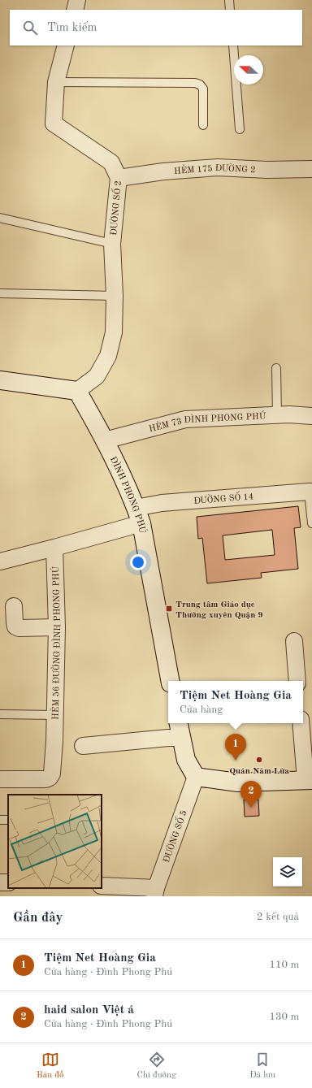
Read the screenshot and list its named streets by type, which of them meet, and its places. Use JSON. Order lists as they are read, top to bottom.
{
  "streets": {
    "street": [
      "HẺM 175 ĐƯỜNG 2",
      "ĐƯỜNG SỐ 2",
      "HẺM 73 ĐÌNH PHONG PHÚ",
      "ĐÌNH PHONG PHÚ",
      "ĐƯỜNG SỐ 14",
      "HẺM 56 ĐƯỜNG ĐÌNH PHONG PHÚ",
      "ĐƯỜNG SỐ 5"
    ]
  },
  "crossings": [
    ["HẺM 175 ĐƯỜNG 2", "ĐƯỜNG SỐ 2"],
    ["ĐƯỜNG SỐ 2", "ĐÌNH PHONG PHÚ"],
    ["HẺM 73 ĐÌNH PHONG PHÚ", "ĐÌNH PHONG PHÚ"],
    ["ĐÌNH PHONG PHÚ", "ĐƯỜNG SỐ 14"]
  ],
  "places": {
    "transit": ["Trung tâm Giáo dục Thường xuyên Quận 9"],
    "other": ["Quán Năm Lửa"]
  },
  "north": "left",
  "page": {
    "search": "Tìm kiếm",
    "popup": ["Tiệm Net Hoàng Gia", "Cửa hàng"],
    "pins": ["1", "2"],
    "heading": ["Gần đây", "2 kết quả"],
    "list": [
      {
        "mark": "1",
        "name": "Tiệm Net Hoàng Gia",
        "note": "Cửa hàng · Đình Phong Phú",
        "value": "110 m"
      },
      {
        "mark": "2",
        "name": "haid salon Việt á",
        "note": "Cửa hàng · Đình Phong Phú",
        "value": "130 m"
      }
    ],
    "nav": ["Bản đồ", "Chỉ đường", "Đã lưu"]
  }
}
